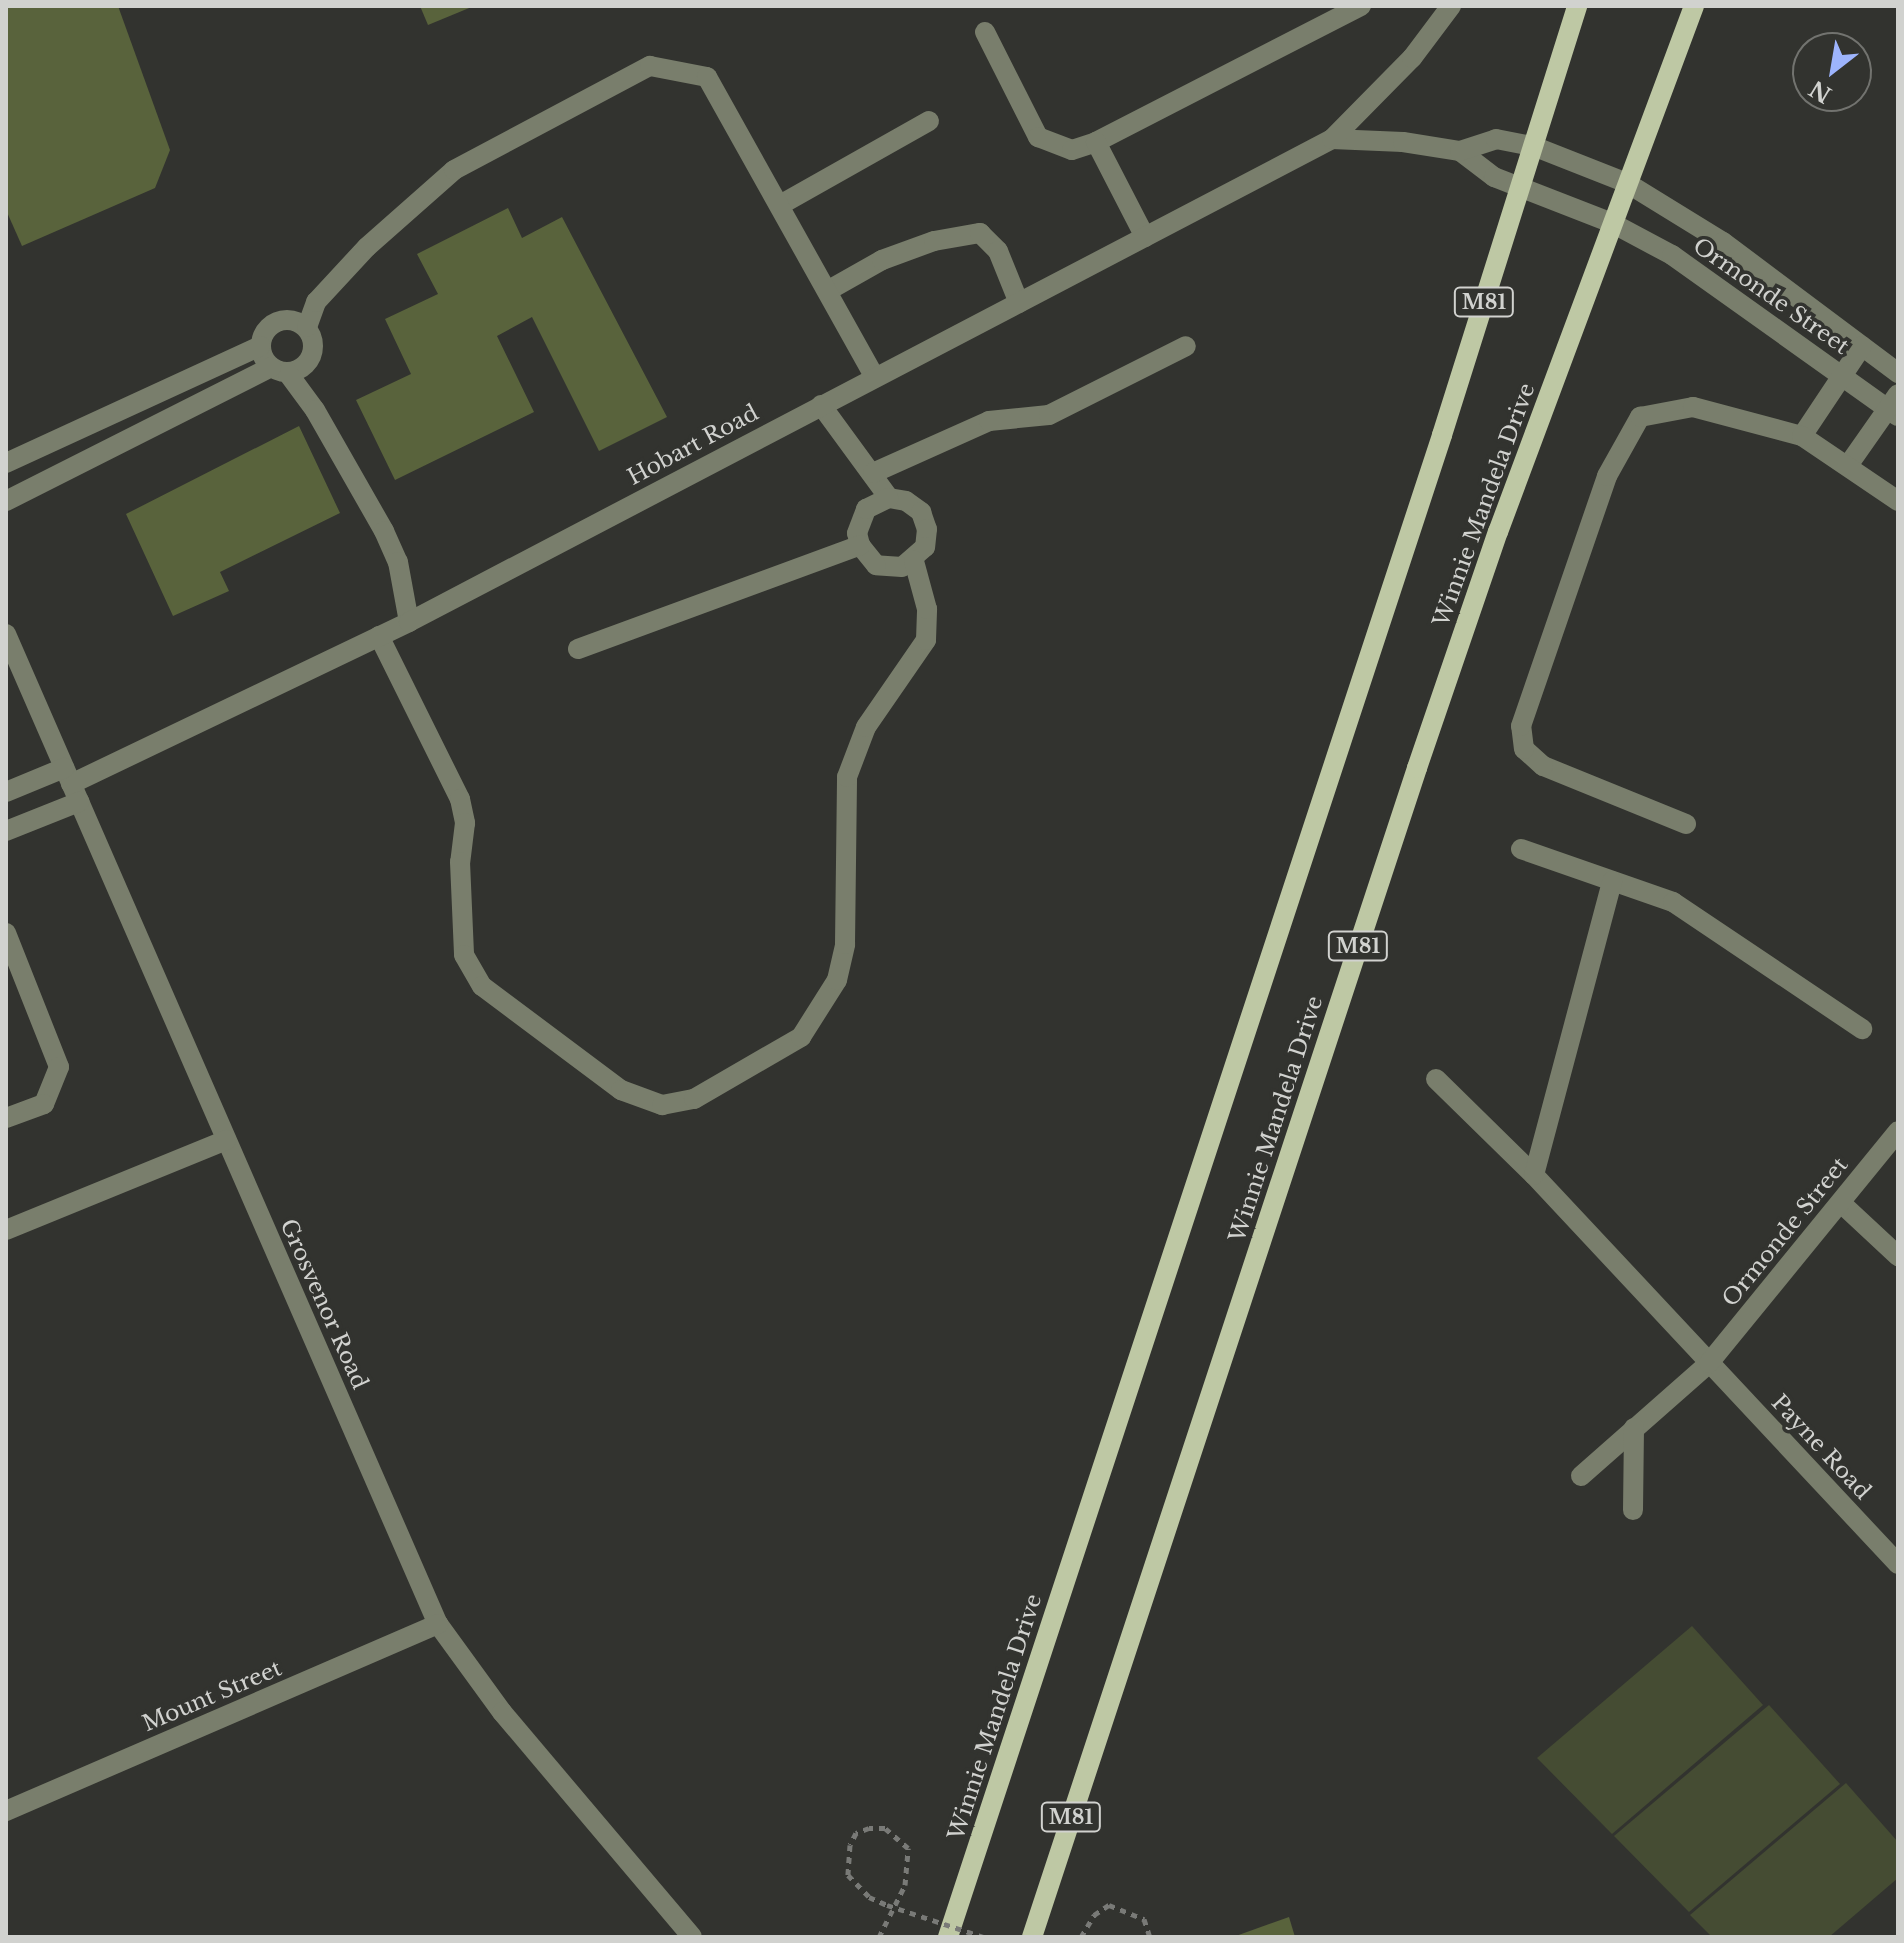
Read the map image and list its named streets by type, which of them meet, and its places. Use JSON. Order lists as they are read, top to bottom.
{
  "streets": {
    "main road": ["M81", "Winnie Mandela Drive"],
    "street": [
      "Ormonde Street",
      "Hobart Road",
      "Grosvenor Road",
      "Payne Road",
      "Mount Street"
    ]
  },
  "crossings": [
    ["Ormonde Street", "Winnie Mandela Drive"],
    ["Ormonde Street", "Payne Road"],
    ["Hobart Road", "Grosvenor Road"],
    ["Grosvenor Road", "Mount Street"]
  ],
  "north": "bottom left"
}
